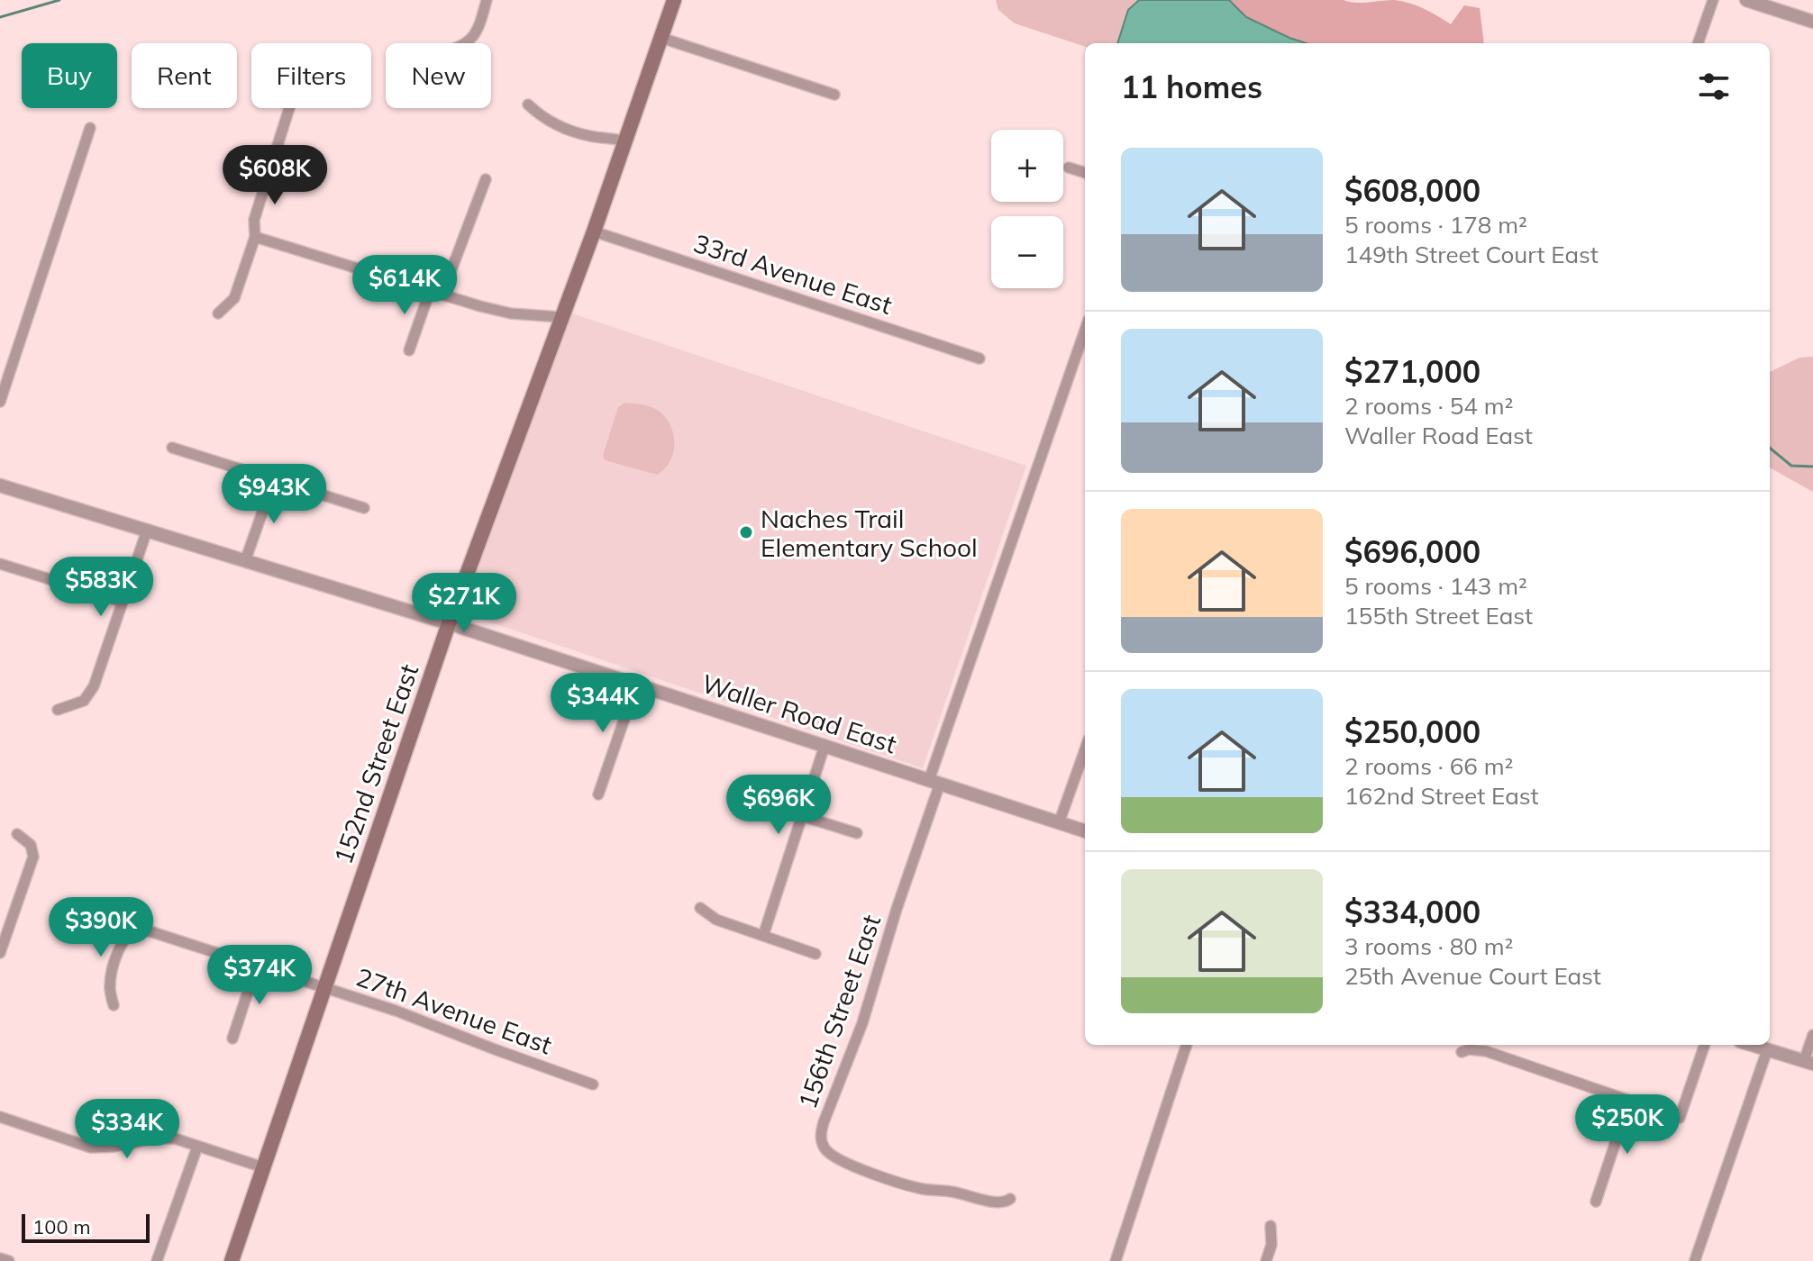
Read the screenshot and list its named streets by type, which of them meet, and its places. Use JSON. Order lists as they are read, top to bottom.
{
  "streets": {
    "main road": ["152nd Street East"],
    "street": [
      "33rd Avenue East",
      "Waller Road East",
      "27th Avenue East",
      "156th Street East"
    ]
  },
  "crossings": [
    ["33rd Avenue East", "152nd Street East"],
    ["Waller Road East", "152nd Street East"],
    ["Waller Road East", "156th Street East"],
    ["152nd Street East", "27th Avenue East"]
  ],
  "places": ["Naches Trail Elementary School"],
  "scale_bar": "100 m",
  "page": {
    "chip": [
      "Buy",
      "Rent",
      "Filters",
      "New"
    ],
    "heading": "11 homes",
    "map_buttons": ["+", "−"],
    "list": [
      {
        "name": "$608,000",
        "note": "5 rooms · 178 m² · 149th Street Court East"
      },
      {
        "name": "$271,000",
        "note": "2 rooms · 54 m² · Waller Road East"
      },
      {
        "name": "$696,000",
        "note": "5 rooms · 143 m² · 155th Street East"
      },
      {
        "name": "$250,000",
        "note": "2 rooms · 66 m² · 162nd Street East"
      },
      {
        "name": "$334,000",
        "note": "3 rooms · 80 m² · 25th Avenue Court East"
      }
    ],
    "price": [
      "$608K",
      "$614K",
      "$943K",
      "$583K",
      "$271K",
      "$344K",
      "$696K",
      "$390K",
      "$374K",
      "$250K",
      "$334K"
    ],
    "scale": "100 m"
  }
}
